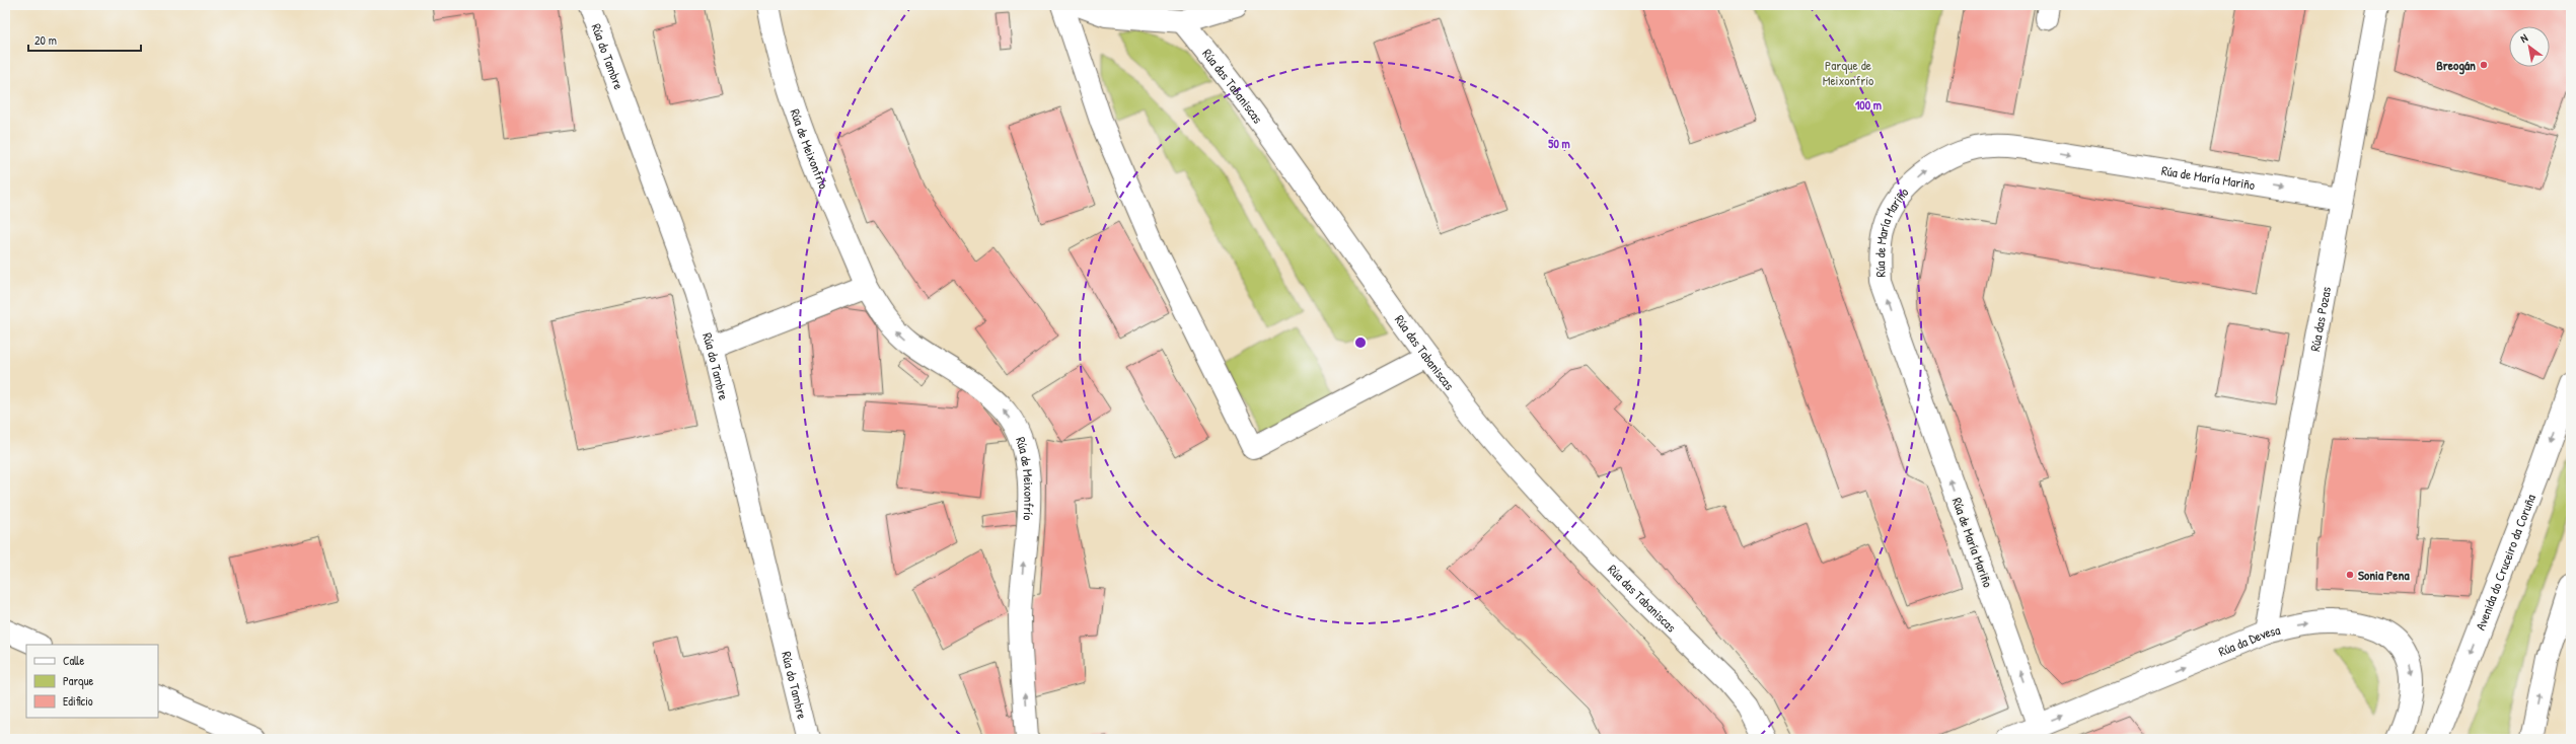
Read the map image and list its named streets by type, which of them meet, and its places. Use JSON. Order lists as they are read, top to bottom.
{
  "streets": {
    "street": [
      "Rúa do Tambre",
      "Rúa das Tabaniscas",
      "Rúa de Meixonfrío",
      "Rúa de María Mariño",
      "Rúa das Pozas",
      "Avenida do Cruceiro da Coruña",
      "Rúa da Devesa"
    ]
  },
  "crossings": [
    ["Rúa de María Mariño", "Rúa das Pozas"],
    ["Rúa de María Mariño", "Rúa da Devesa"],
    ["Rúa das Pozas", "Rúa da Devesa"]
  ],
  "one_way": ["Rúa de Meixonfrío"],
  "parks": ["Parque de Meixonfrío"],
  "places": ["Breogán", "Sonia Pena"],
  "legend": ["Calle", "Parque", "Edificio"],
  "scale_bar": "20 m",
  "north": "top left",
  "rings": ["100 m", "50 m"]
}
